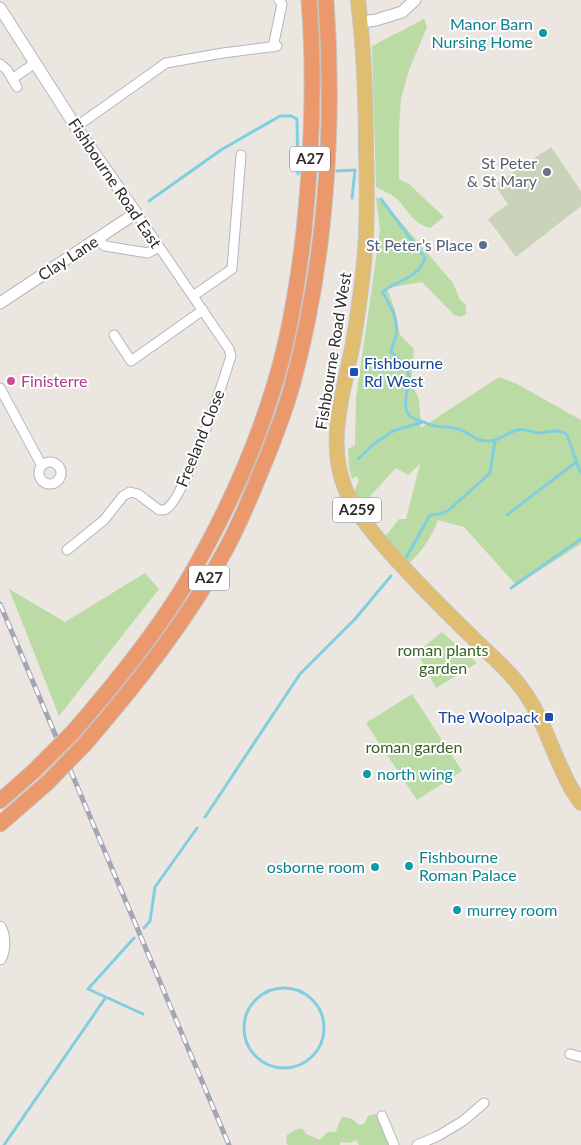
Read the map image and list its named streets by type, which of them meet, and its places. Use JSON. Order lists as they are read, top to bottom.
{
  "streets": {
    "highway": ["A27"],
    "main road": ["Fishbourne Road West", "A259"],
    "street": ["Fishbourne Road East", "Clay Lane", "Freeland Close"]
  },
  "crossings": [
    ["Fishbourne Road East", "Clay Lane"],
    ["Fishbourne Road East", "Freeland Close"]
  ],
  "parks": ["roman plants garden", "roman garden"],
  "places": {
    "other": [
      "Manor Barn Nursing Home",
      "St Peter & St Mary",
      "St Peter’s Place",
      "Finisterre",
      "north wing",
      "Fishbourne Roman Palace",
      "osborne room",
      "murrey room"
    ],
    "transit": ["Fishbourne Rd West", "The Woolpack"]
  }
}
